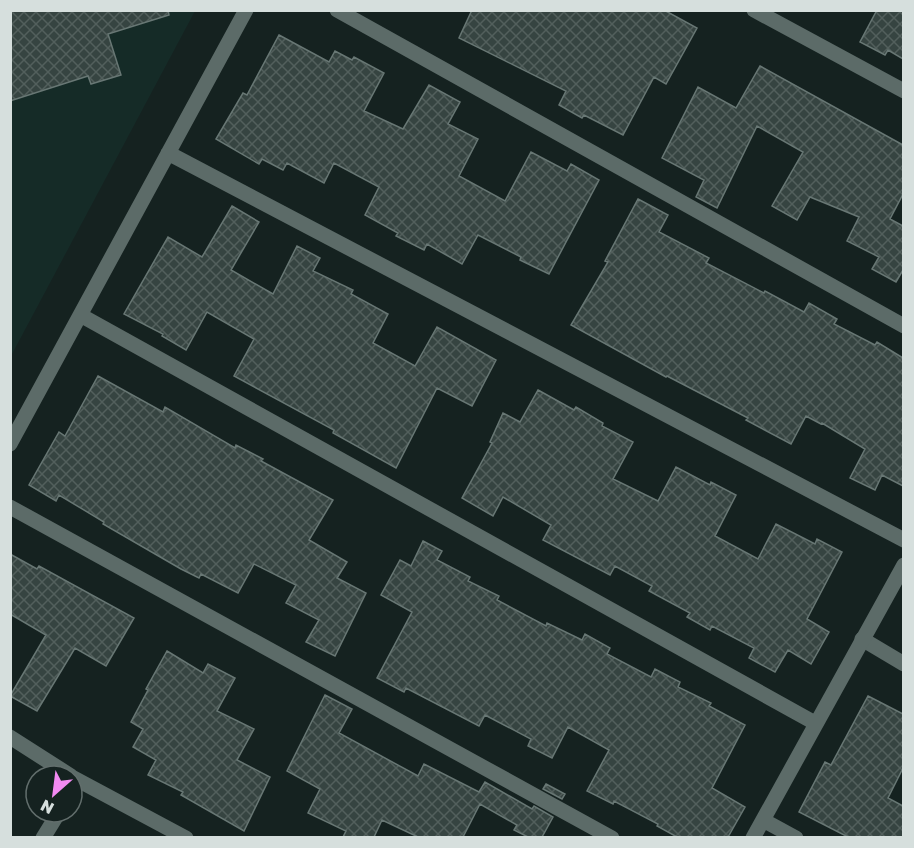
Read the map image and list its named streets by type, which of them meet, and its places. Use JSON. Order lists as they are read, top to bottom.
{
  "north": "bottom left"
}
